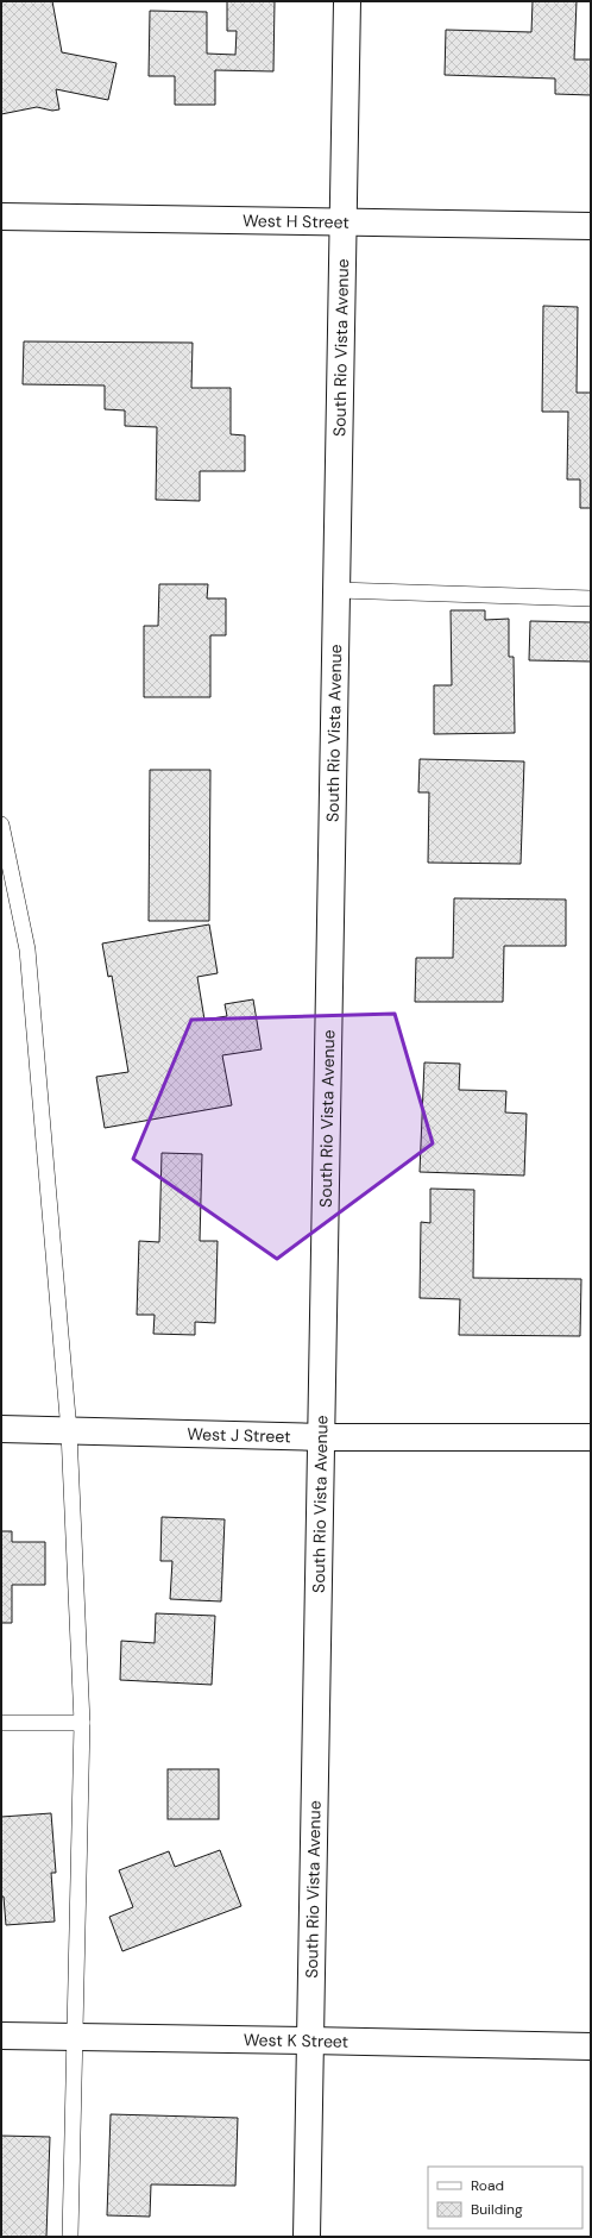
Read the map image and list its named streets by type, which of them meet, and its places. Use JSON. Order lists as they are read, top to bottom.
{
  "streets": {
    "street": [
      "West H Street",
      "South Rio Vista Avenue",
      "West J Street",
      "West K Street"
    ]
  },
  "crossings": [
    ["West H Street", "South Rio Vista Avenue"],
    ["South Rio Vista Avenue", "West J Street"],
    ["South Rio Vista Avenue", "West K Street"]
  ],
  "legend": ["Road", "Building"]
}
